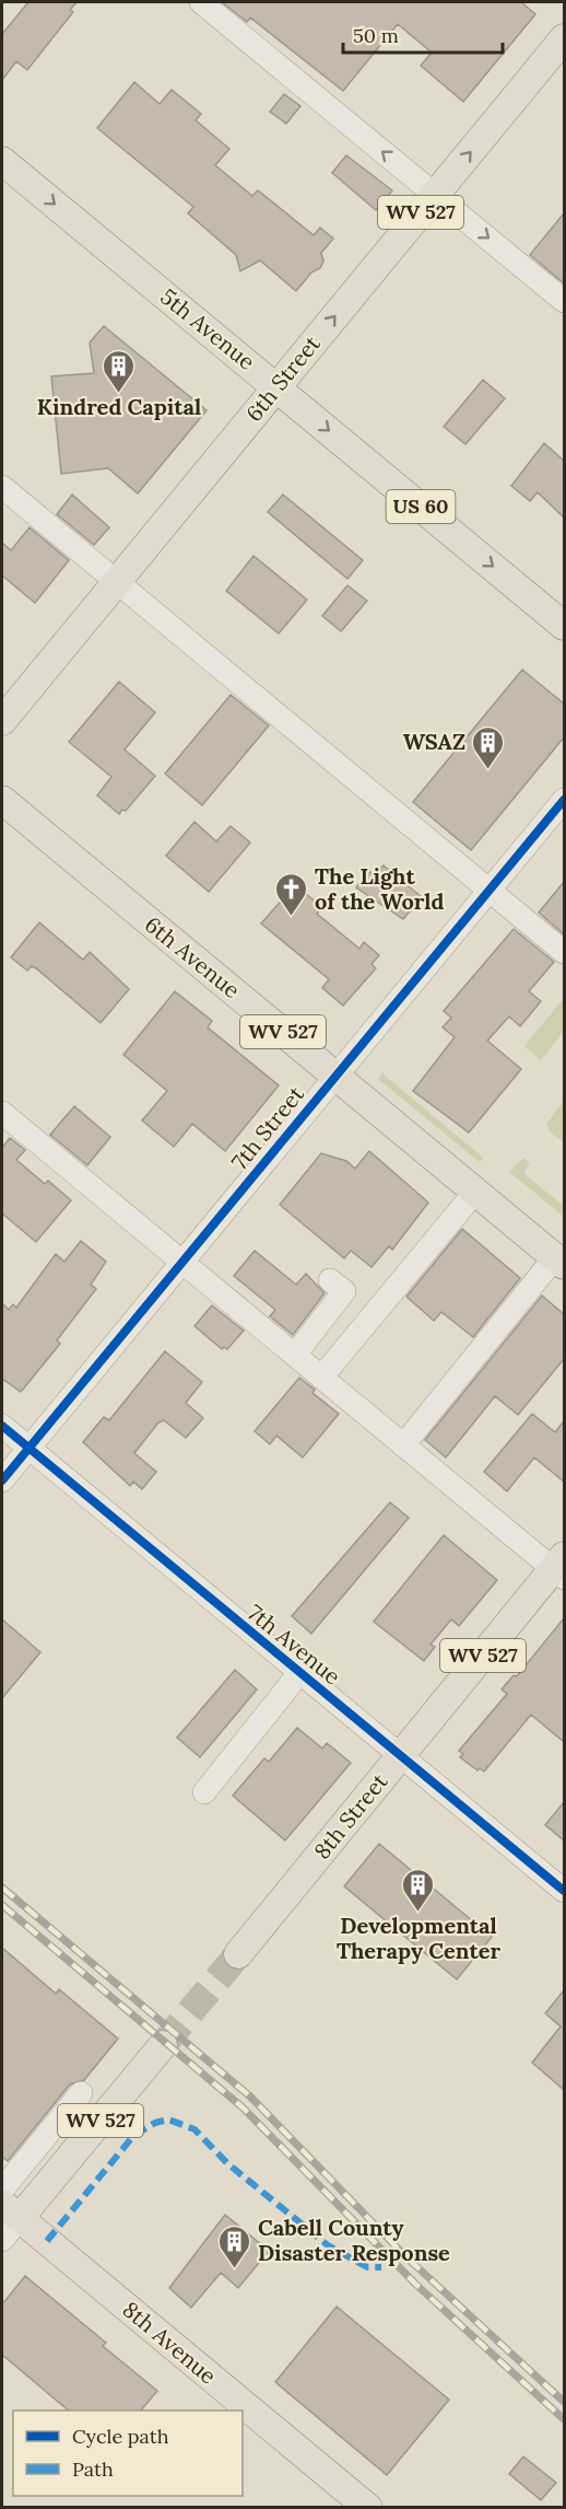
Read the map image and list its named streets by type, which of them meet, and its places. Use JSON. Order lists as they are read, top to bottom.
{
  "streets": {
    "main road": [
      "WV 527",
      "5th Avenue",
      "6th Street",
      "US 60",
      "6th Avenue",
      "8th Street",
      "8th Avenue"
    ],
    "street": ["7th Street", "7th Avenue"]
  },
  "crossings": [
    ["WV 527", "8th Avenue"],
    ["5th Avenue", "6th Street"],
    ["6th Avenue", "7th Street"],
    ["7th Street", "7th Avenue"],
    ["7th Avenue", "8th Street"]
  ],
  "one_way": ["5th Avenue", "6th Street"],
  "places": {
    "building": [
      "Kindred Capital",
      "WSAZ",
      "Developmental Therapy Center",
      "Cabell County Disaster Response"
    ],
    "church": ["The Light of the World"]
  },
  "legend": ["Cycle path", "Path"],
  "scale_bar": "50 m"
}
